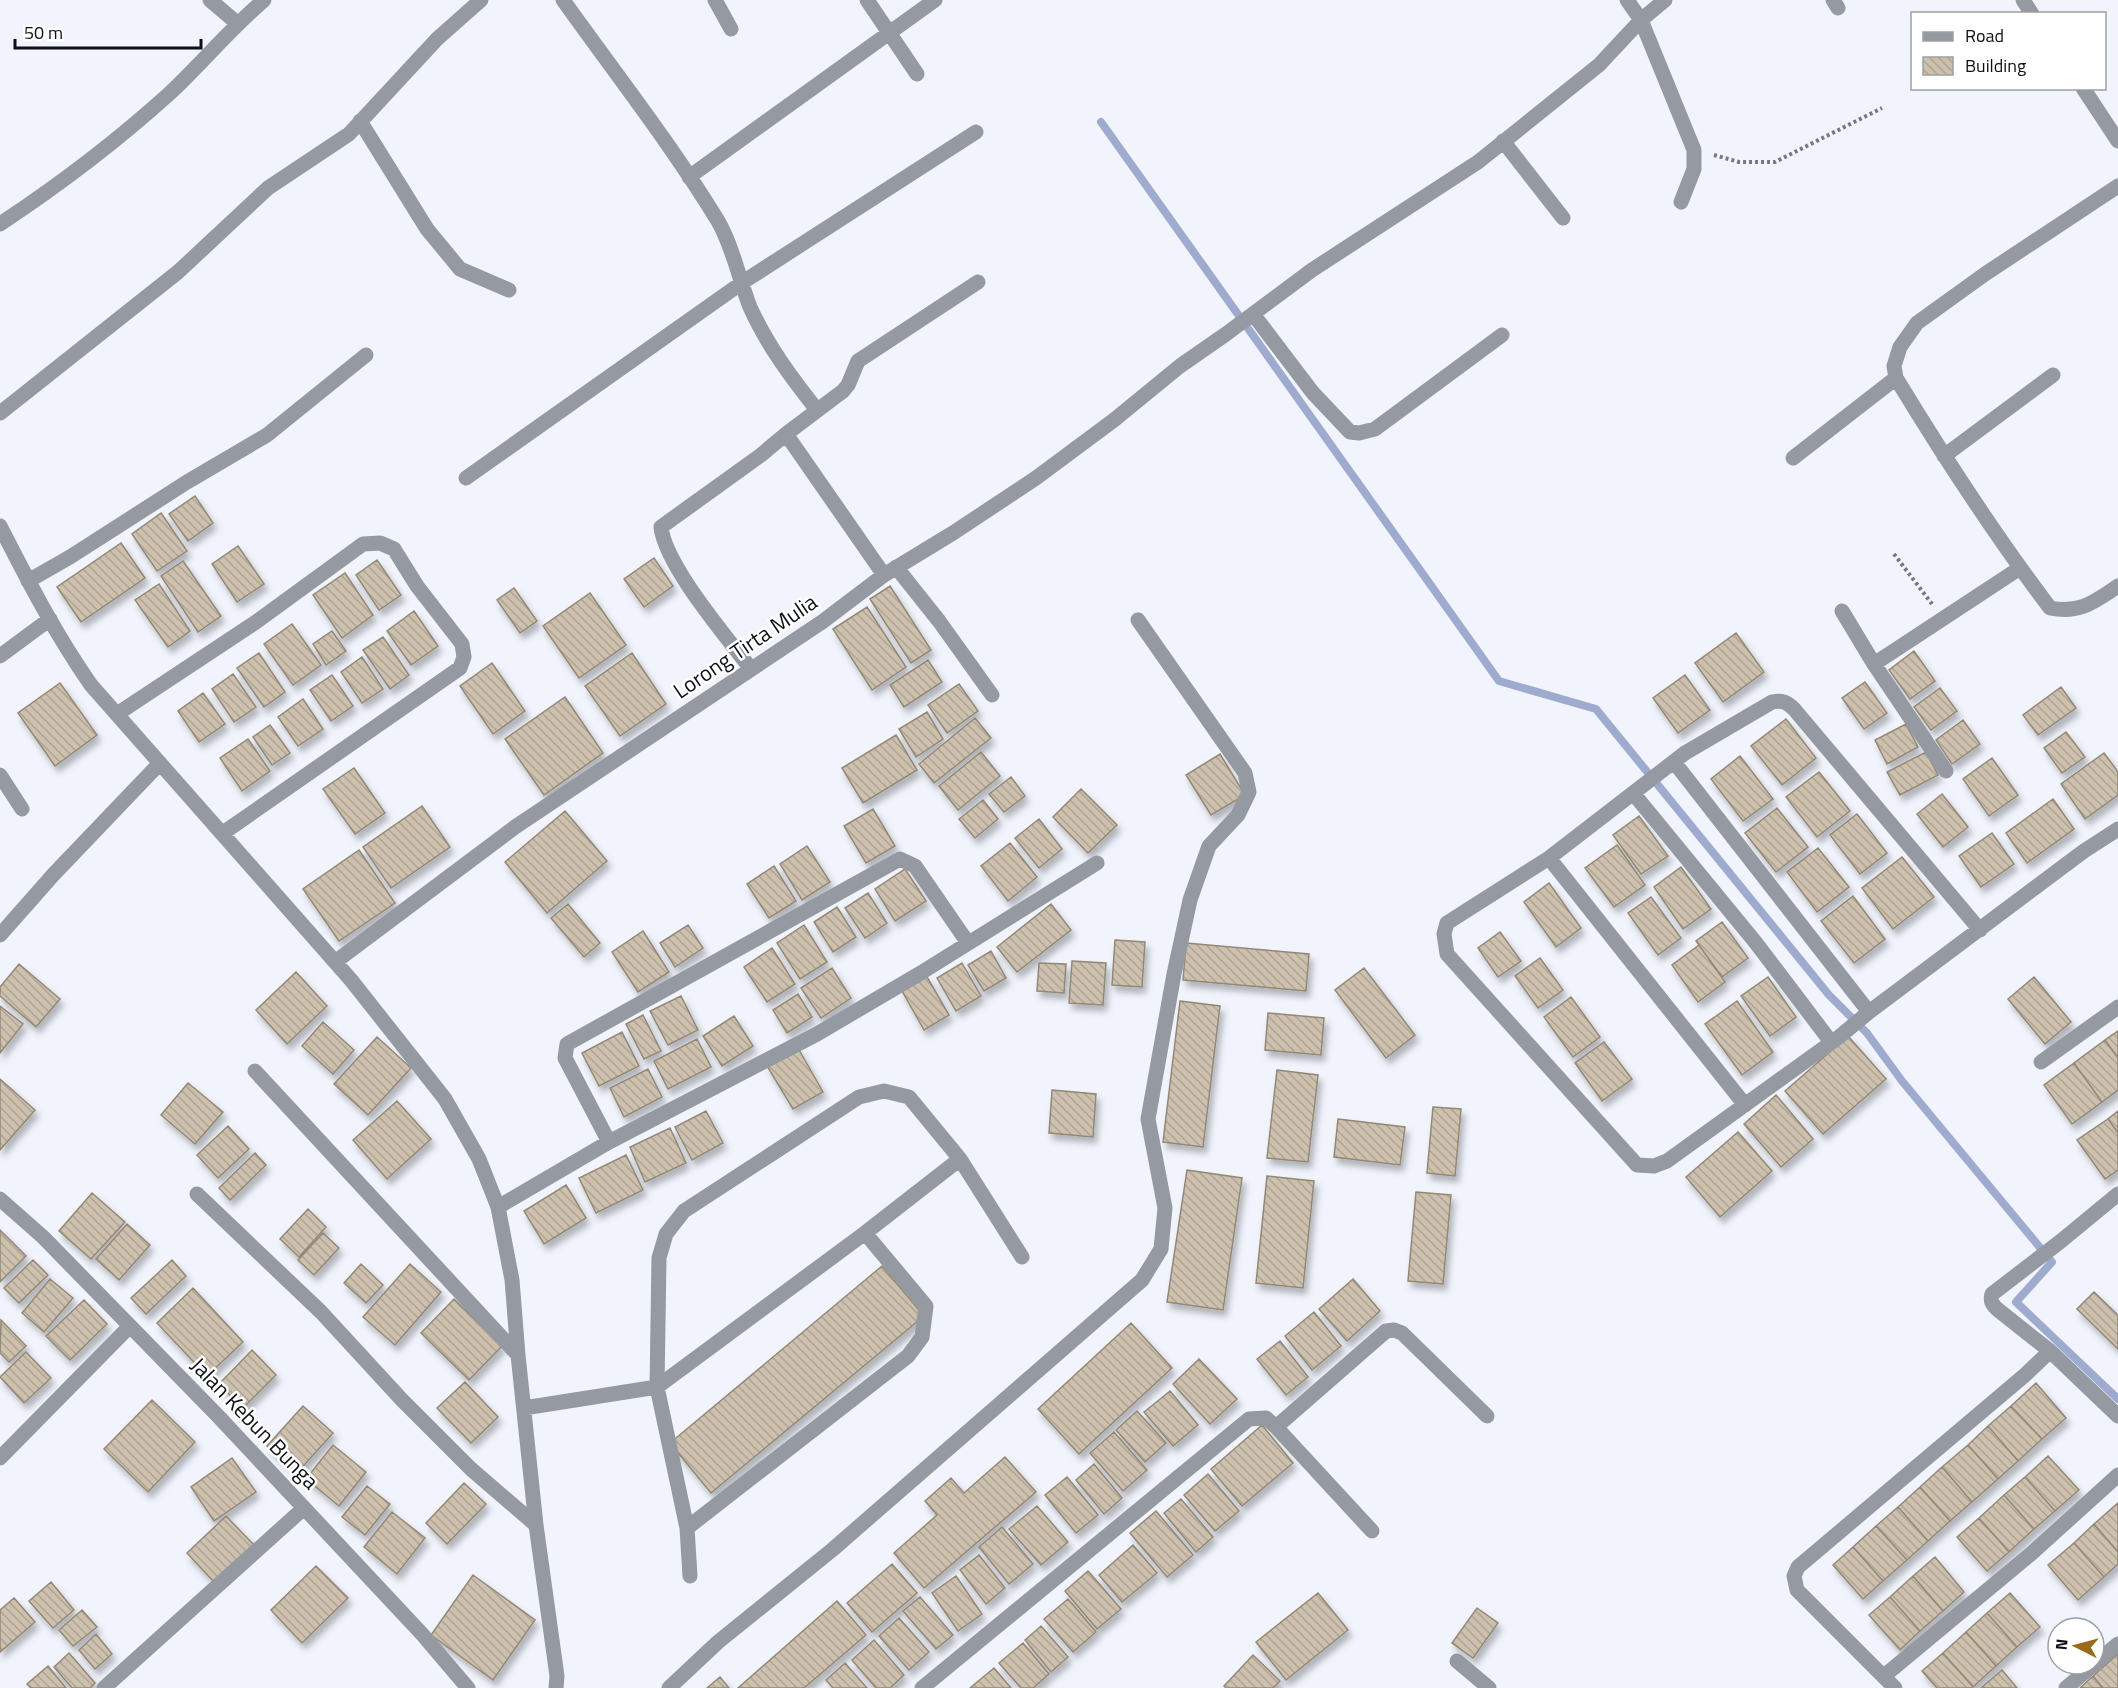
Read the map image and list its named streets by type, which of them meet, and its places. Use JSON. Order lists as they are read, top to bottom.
{
  "streets": {
    "street": ["Lorong Tirta Mulia", "Jalan Kebun Bunga"]
  },
  "legend": ["Road", "Building"],
  "scale_bar": "50 m",
  "north": "left"
}
